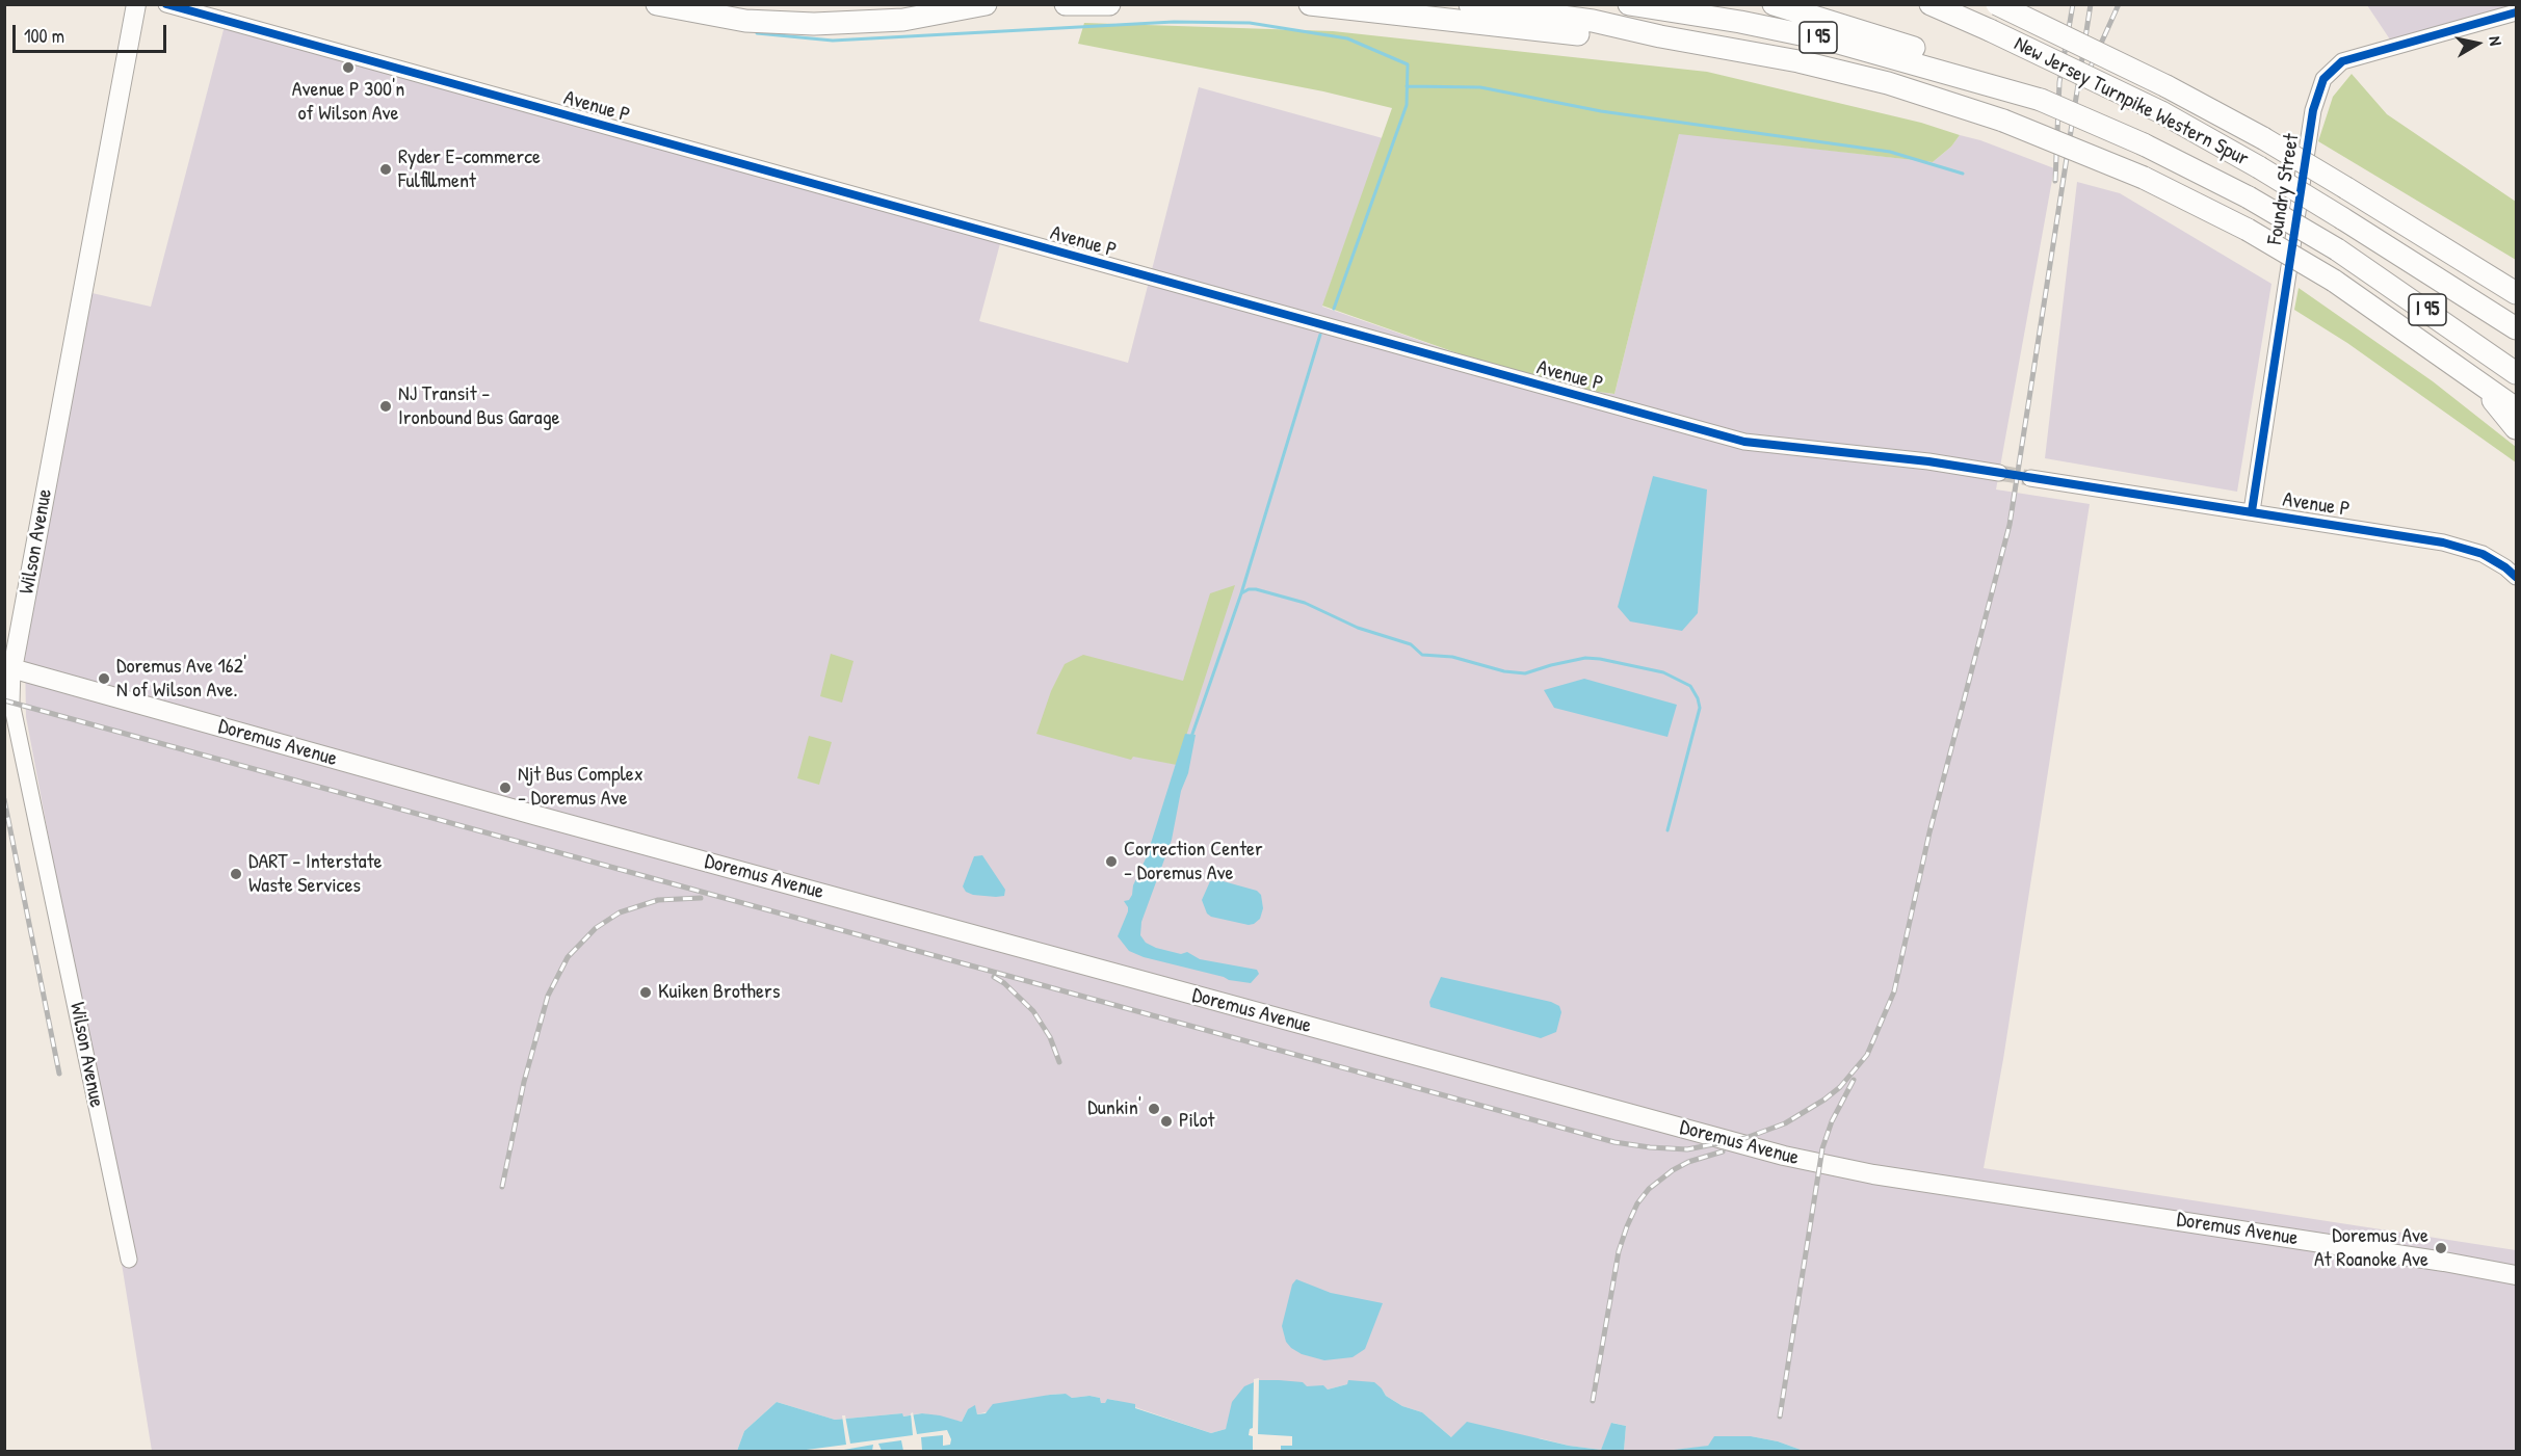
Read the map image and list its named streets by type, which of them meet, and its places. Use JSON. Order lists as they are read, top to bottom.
{
  "streets": {
    "highway": ["I 95", "New Jersey Turnpike Western Spur"],
    "main road": ["Wilson Avenue", "Doremus Avenue"],
    "street": ["Avenue P", "Foundry Street"]
  },
  "crossings": [
    ["Avenue P", "Foundry Street"],
    ["Wilson Avenue", "Doremus Avenue"]
  ],
  "places": [
    "Avenue P 300'n of Wilson Ave",
    "Ryder E-commerce Fulfillment",
    "NJ Transit - Ironbound Bus Garage",
    "Doremus Ave 162' N of Wilson Ave.",
    "Njt Bus Complex - Doremus Ave",
    "Correction Center - Doremus Ave",
    "DART - Interstate Waste Services",
    "Kuiken Brothers",
    "Dunkin'",
    "Pilot",
    "Doremus Ave At Roanoke Ave"
  ],
  "scale_bar": "100 m",
  "north": "right"
}
